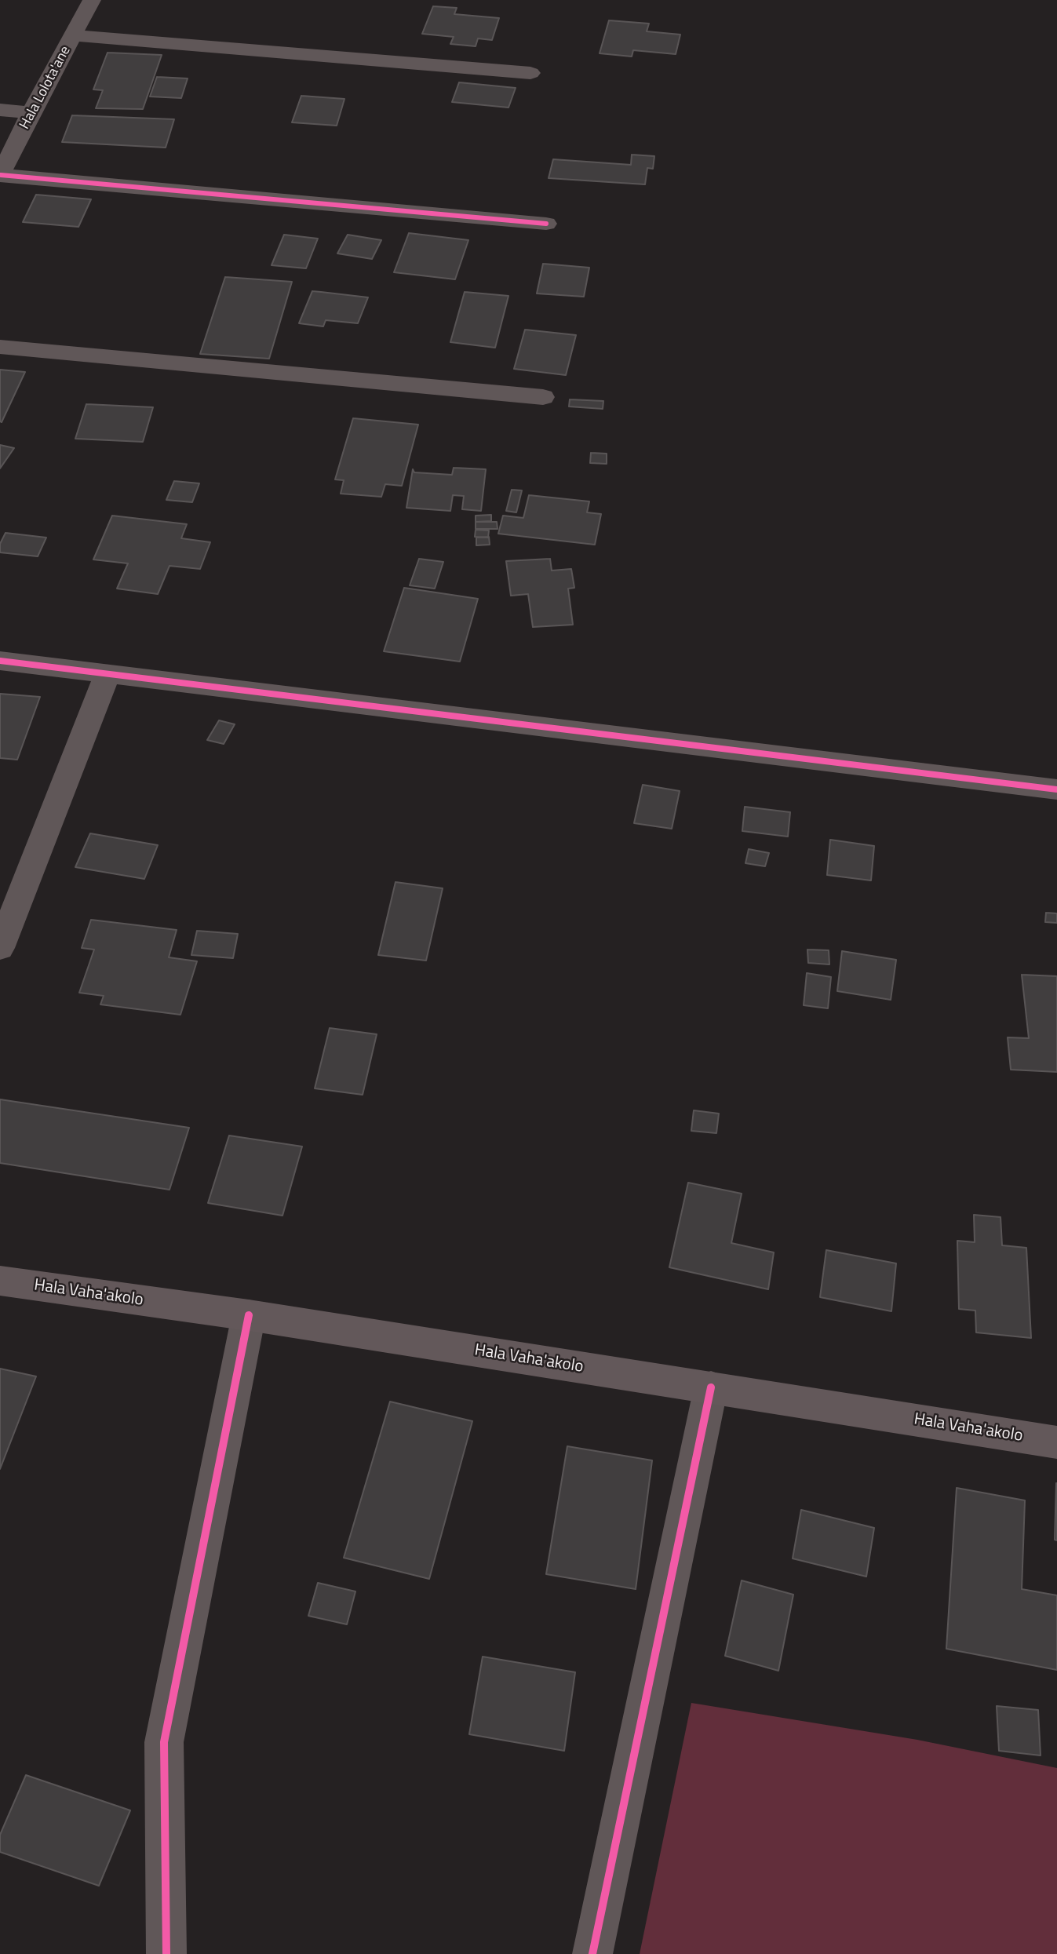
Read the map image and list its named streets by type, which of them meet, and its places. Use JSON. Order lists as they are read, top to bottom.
{
  "streets": {
    "main road": ["Hala Vaha'akolo"],
    "street": ["Hala Lolota'ane"]
  }
}
